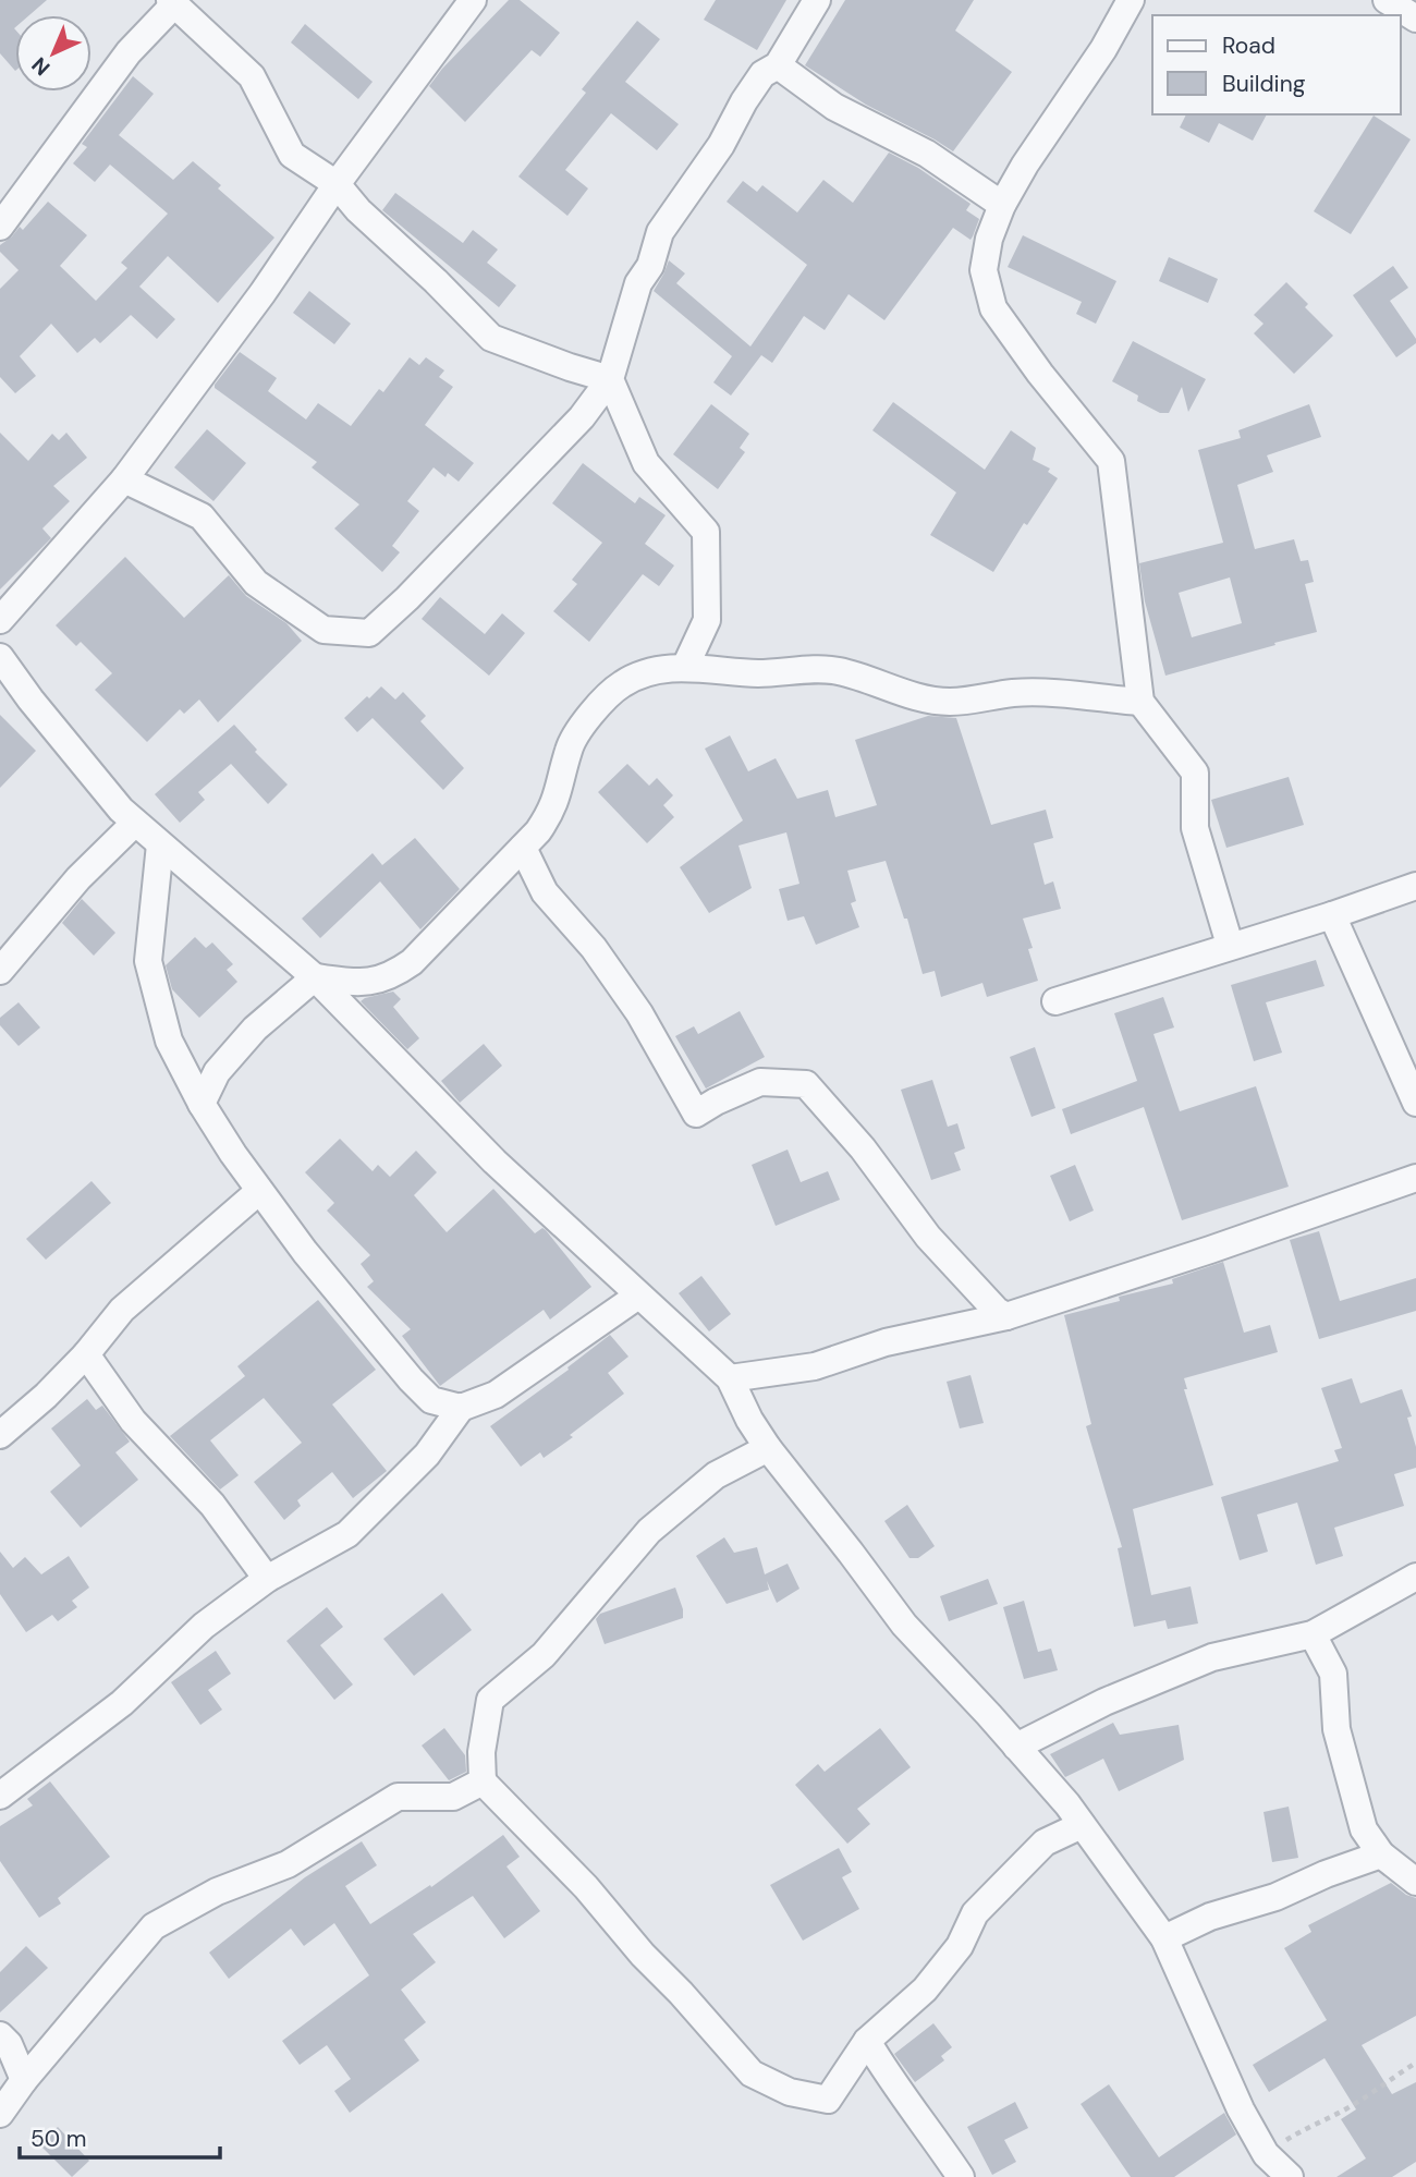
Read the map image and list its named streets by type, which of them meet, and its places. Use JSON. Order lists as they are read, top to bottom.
{
  "legend": ["Road", "Building"],
  "scale_bar": "50 m",
  "north": "bottom left"
}
